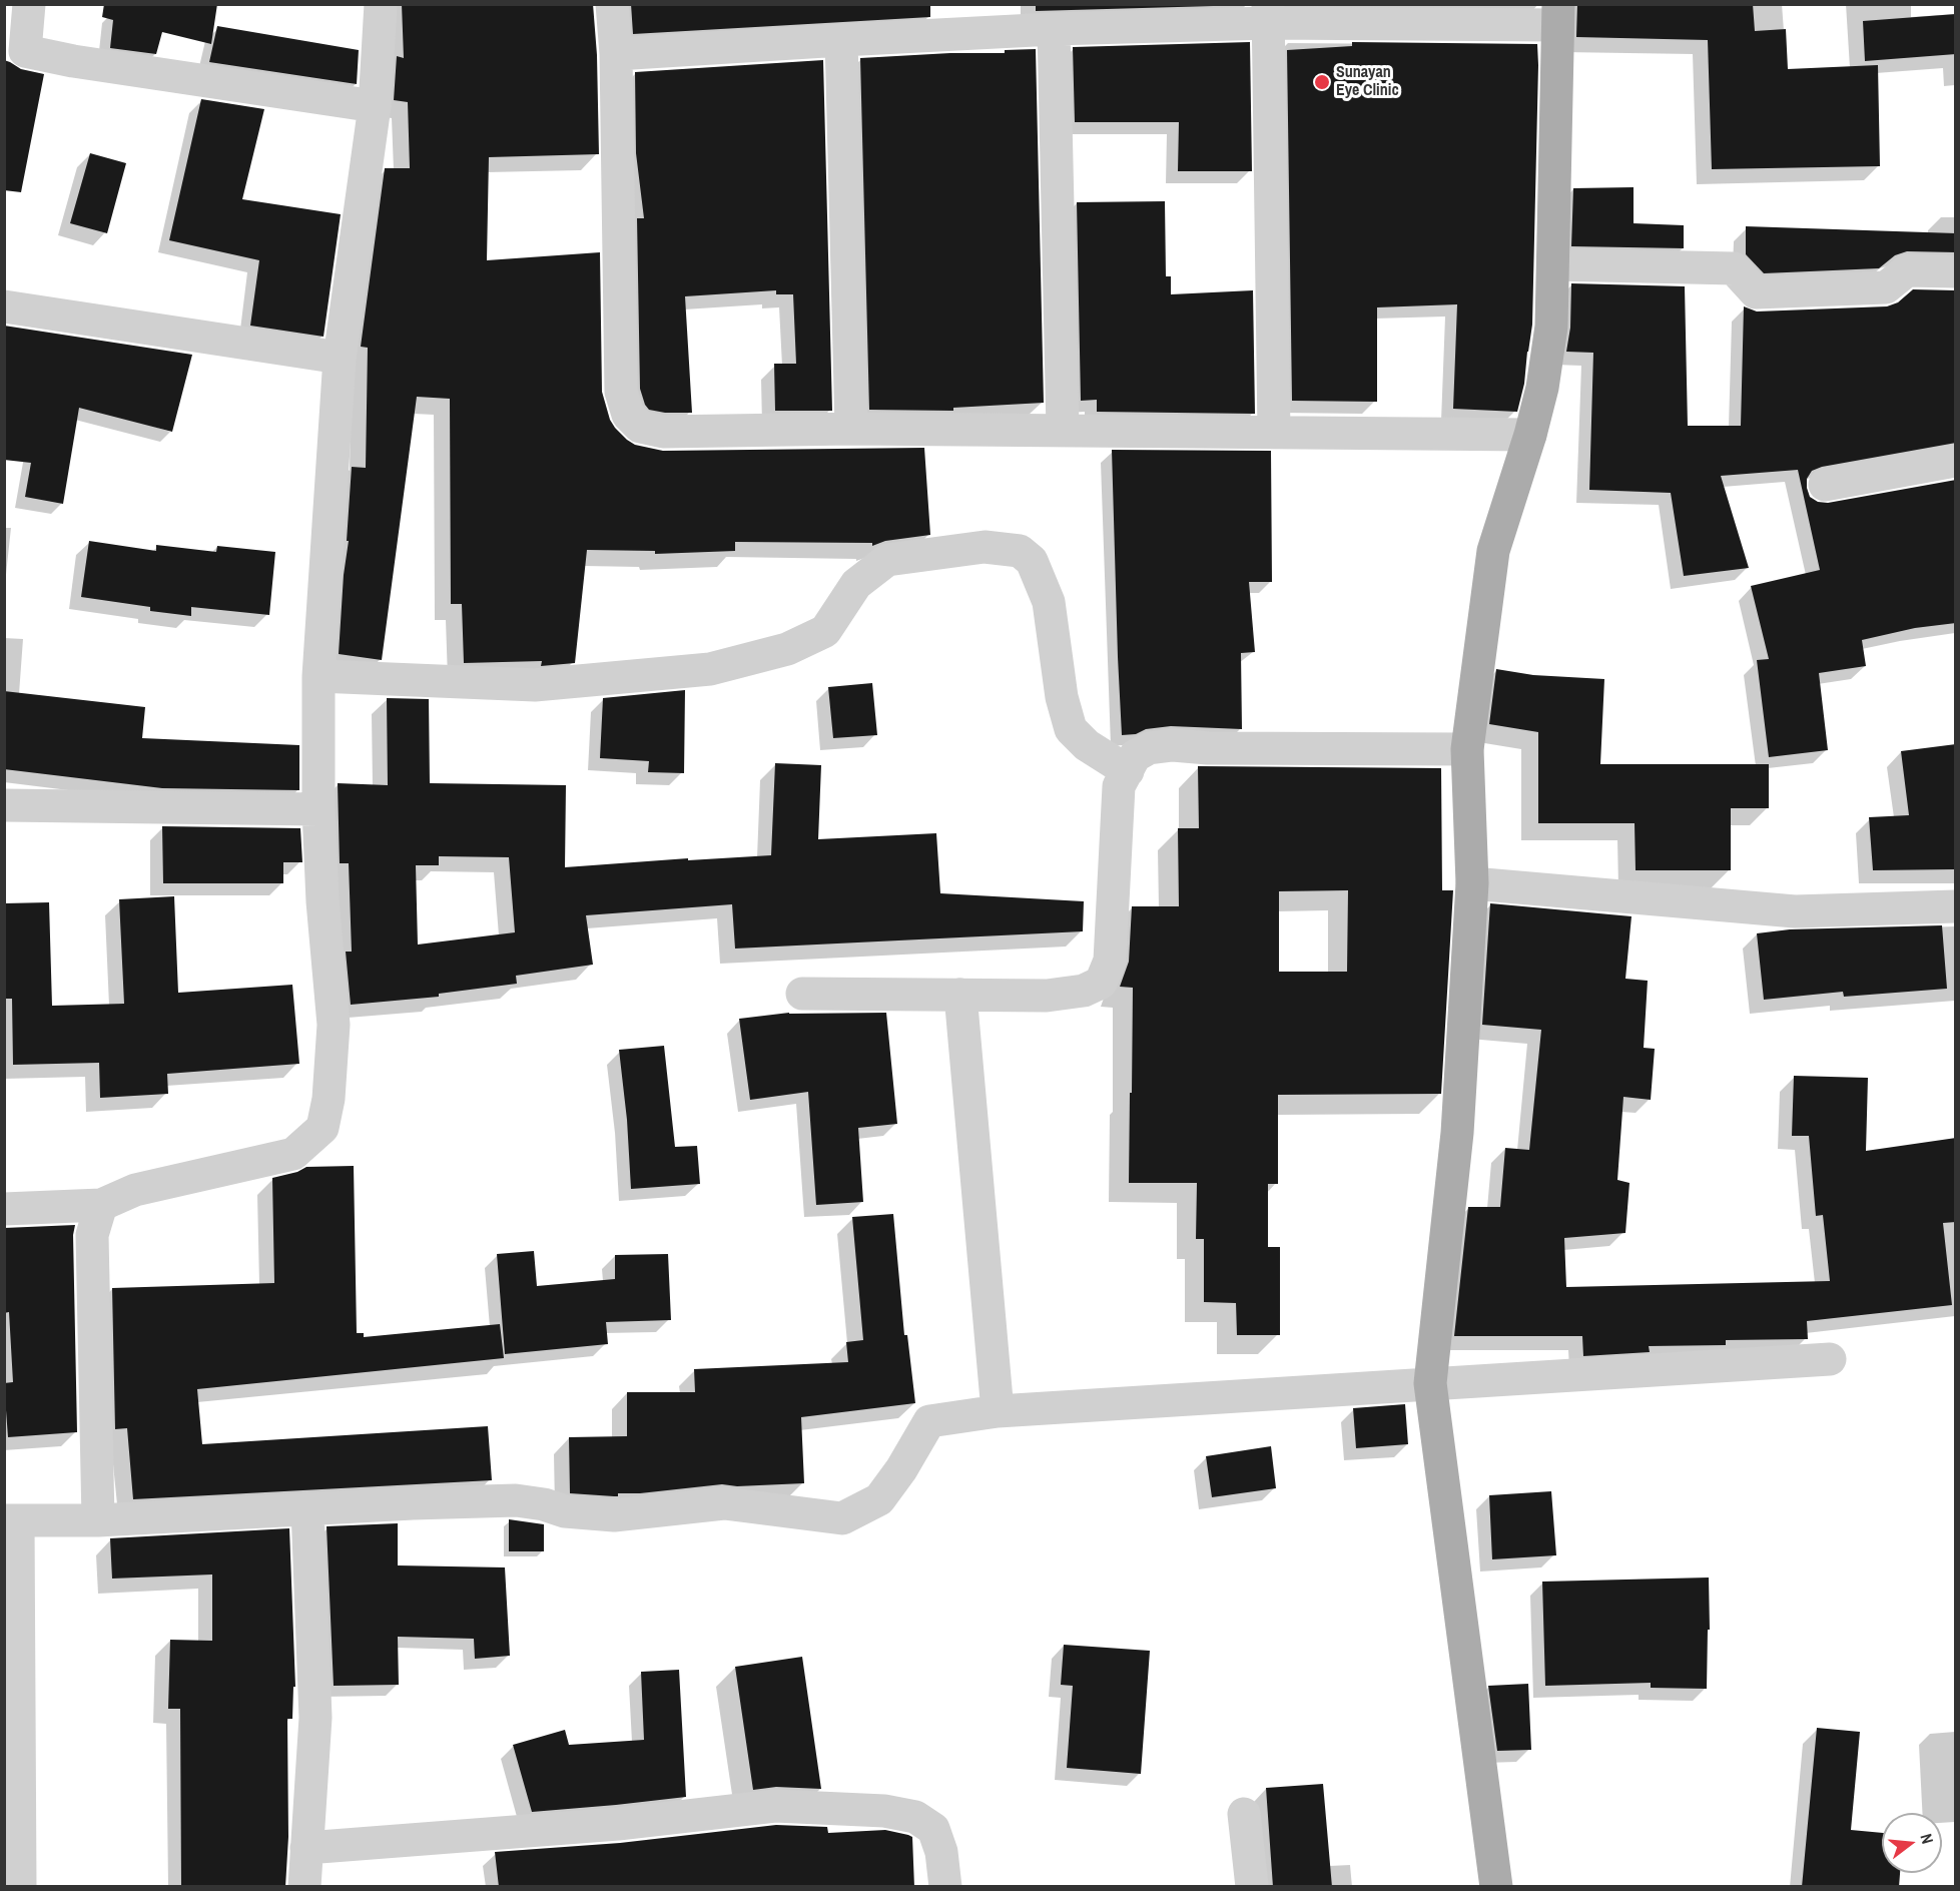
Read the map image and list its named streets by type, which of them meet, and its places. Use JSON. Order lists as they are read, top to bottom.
{
  "places": ["Sunayan Eye Clinic"],
  "north": "right"
}
